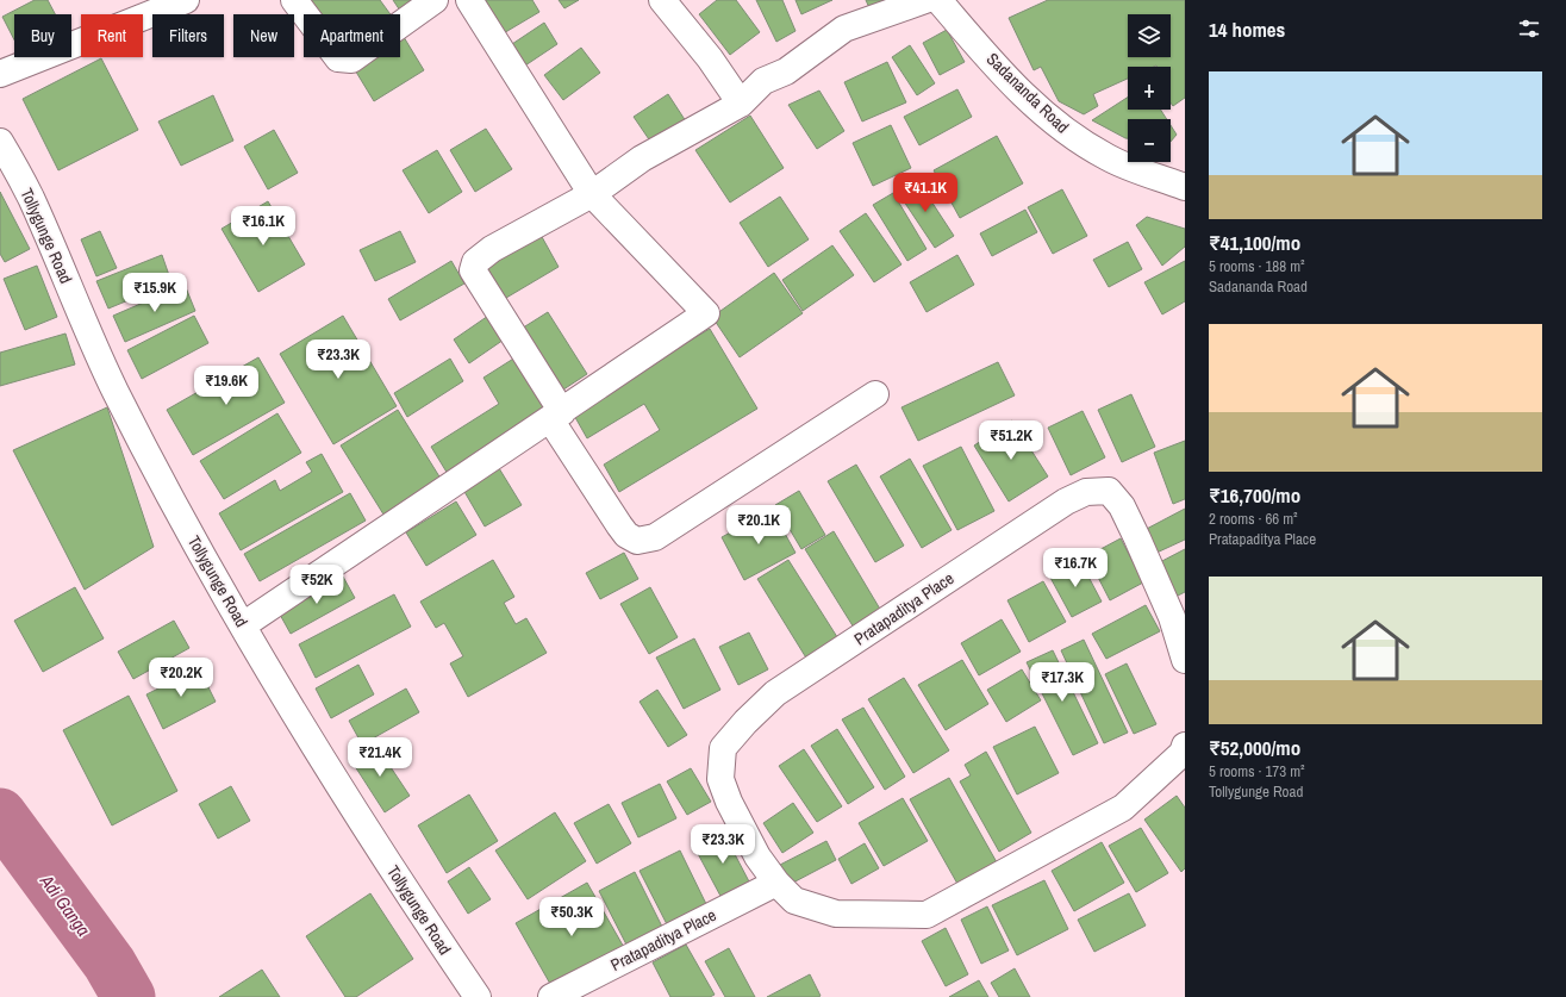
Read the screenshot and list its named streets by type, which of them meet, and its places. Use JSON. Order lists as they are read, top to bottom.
{
  "streets": {
    "street": ["Sadananda Road", "Tollygunge Road", "Pratapaditya Place"]
  },
  "water": ["Adi Ganga"],
  "page": {
    "heading": "14 homes",
    "map_buttons": ["+", "−"],
    "chip": [
      "Buy",
      "Rent",
      "Filters",
      "New",
      "Apartment"
    ],
    "list": [
      {
        "name": "₹41,100/mo",
        "note": "5 rooms · 188 m² · Sadananda Road"
      },
      {
        "name": "₹16,700/mo",
        "note": "2 rooms · 66 m² · Pratapaditya Place"
      },
      {
        "name": "₹52,000/mo",
        "note": "5 rooms · 173 m² · Tollygunge Road"
      }
    ],
    "price": [
      "₹41.1K",
      "₹16.1K",
      "₹15.9K",
      "₹23.3K",
      "₹19.6K",
      "₹51.2K",
      "₹20.1K",
      "₹16.7K",
      "₹52K",
      "₹20.2K",
      "₹17.3K",
      "₹21.4K",
      "₹23.3K",
      "₹50.3K"
    ]
  }
}
